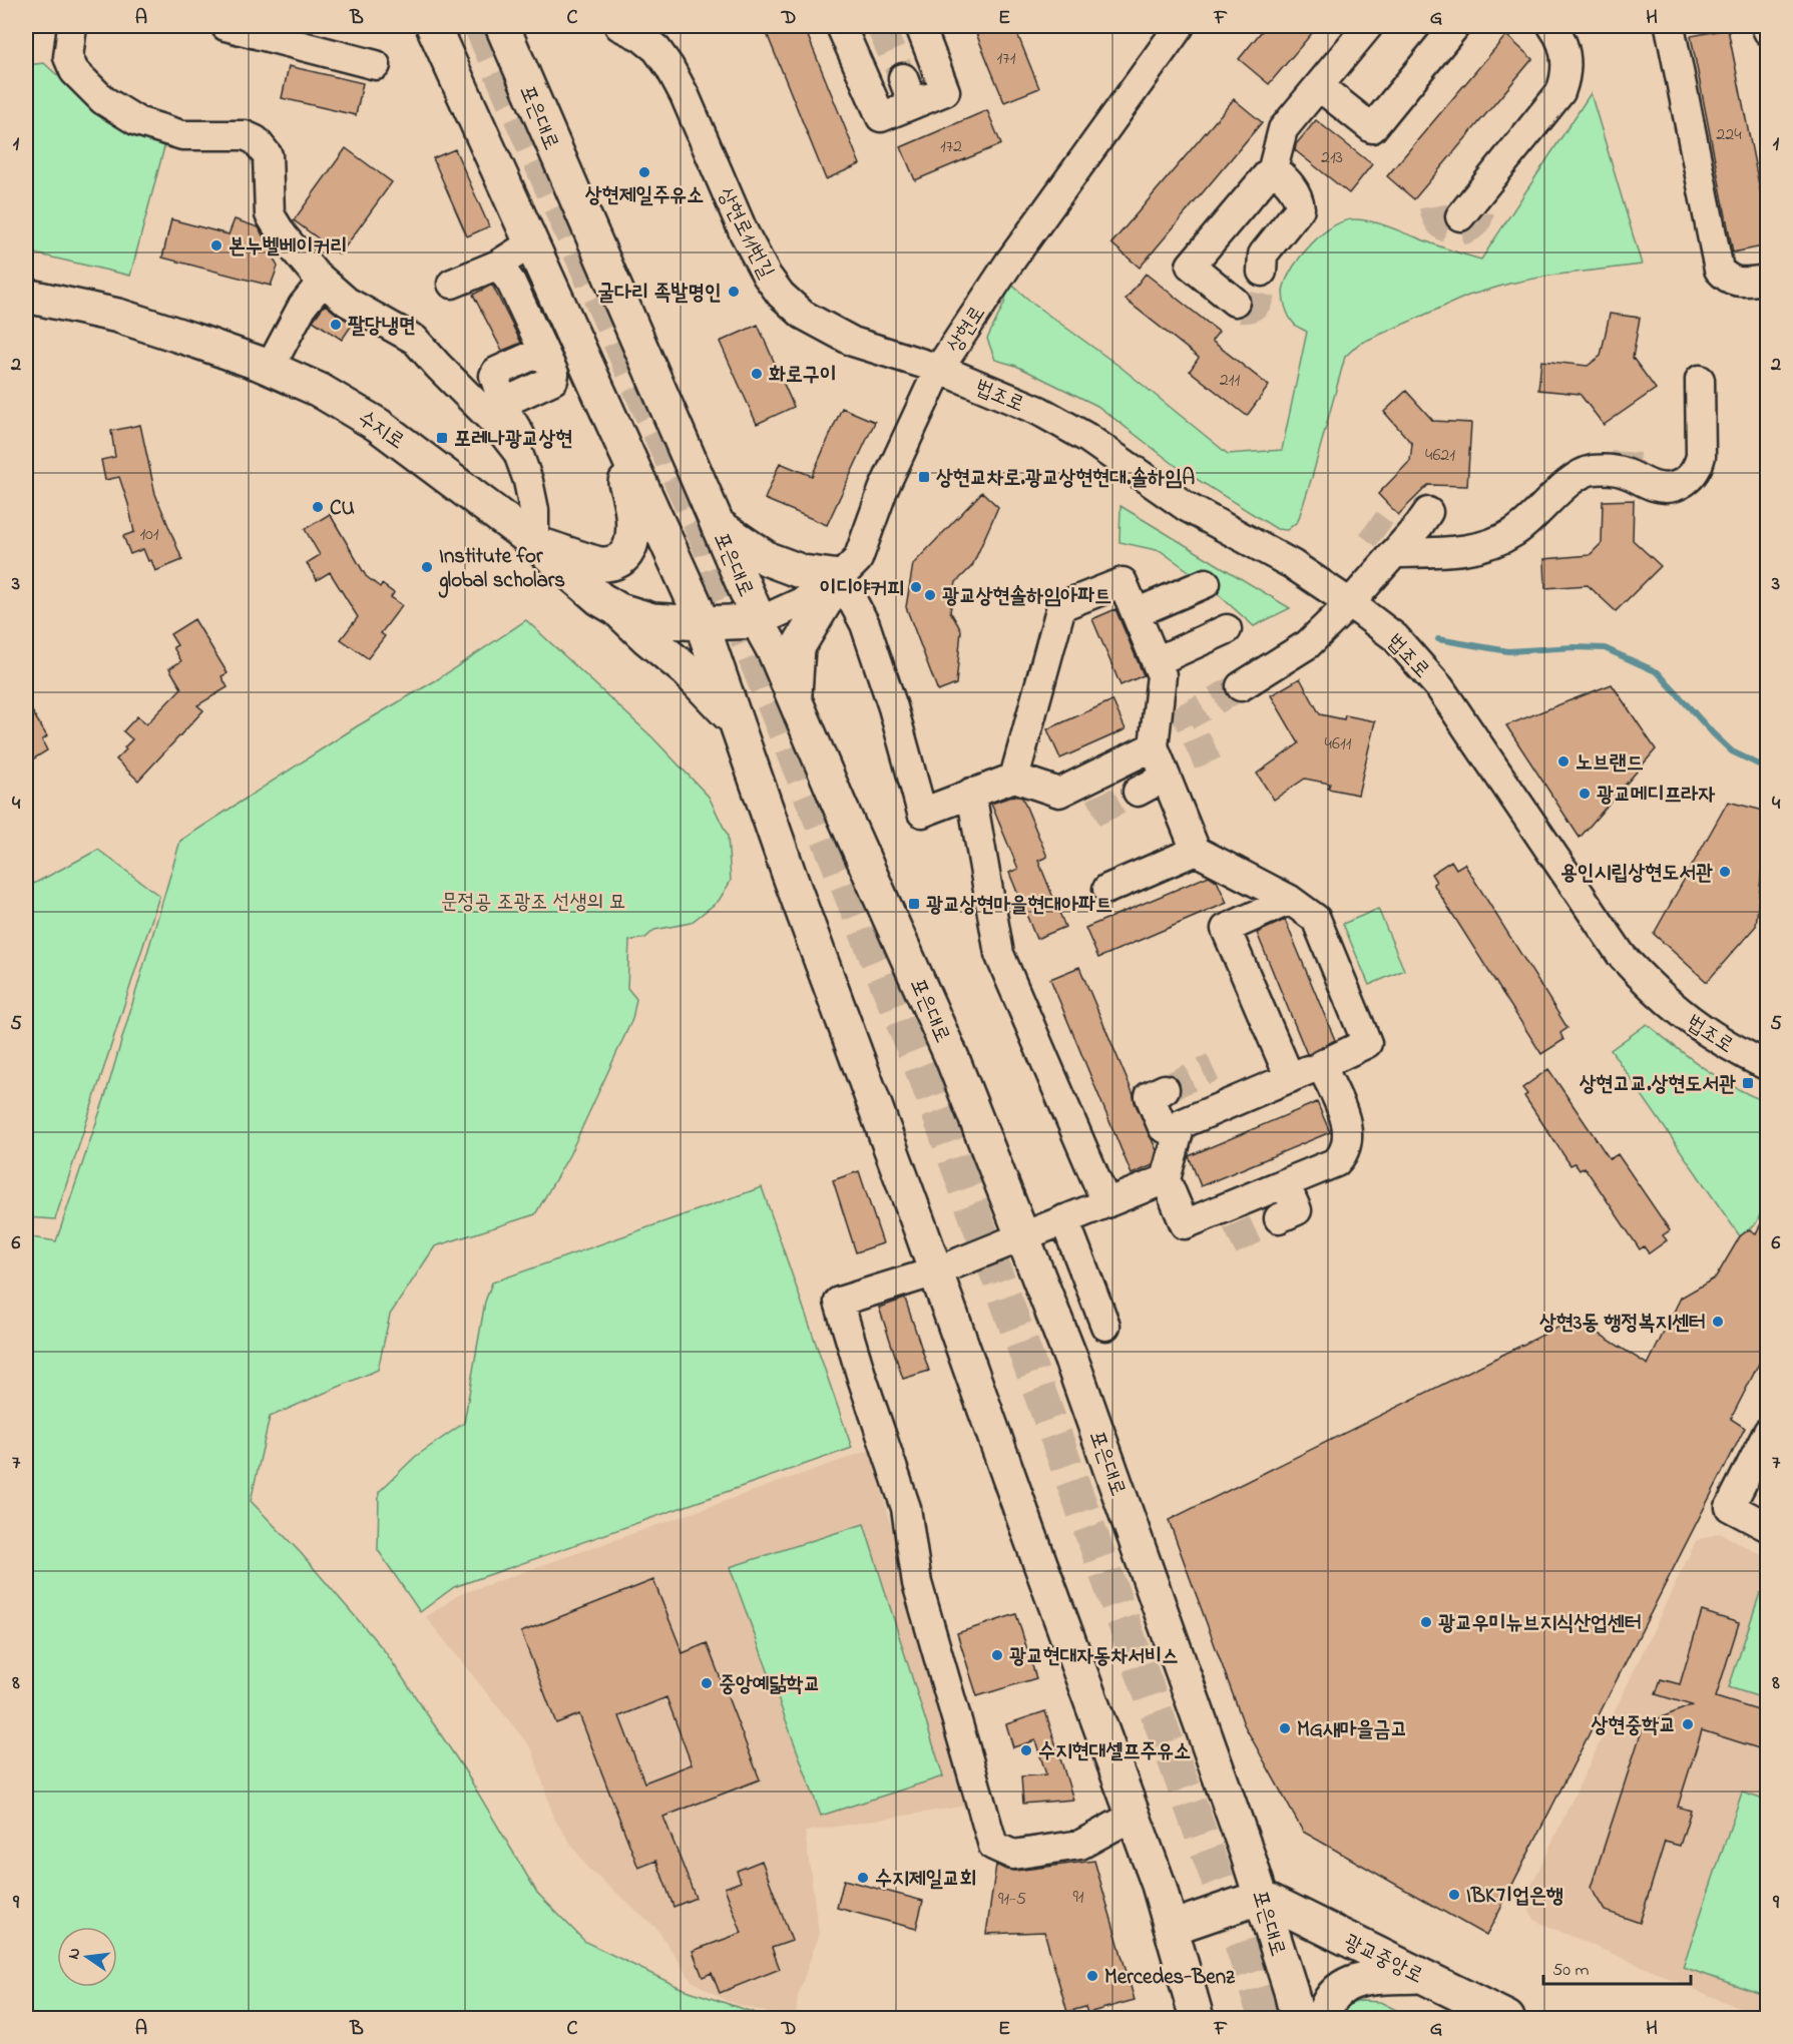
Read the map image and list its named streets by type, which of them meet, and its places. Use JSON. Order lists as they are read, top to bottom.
{
  "streets": {
    "main road": ["포은대로", "수지로", "광교중앙로"],
    "street": ["상현로11번길", "상현로", "법조로"]
  },
  "crossings": [
    ["포은대로", "상현로"],
    ["포은대로", "수지로"],
    ["포은대로", "광교중앙로"],
    ["상현로11번길", "상현로"],
    ["상현로11번길", "법조로"],
    ["상현로", "법조로"],
    ["상현로", "수지로"]
  ],
  "parks": ["문정공 조광조 선생의 묘"],
  "places": {
    "other": [
      "상현제일주유소",
      "본누벨베이커리",
      "굴다리 족발명인",
      "팔당냉면",
      "화로구이",
      "CU",
      "Institute for global scholars",
      "이디야커피",
      "광교상현솔하임아파트",
      "노브랜드",
      "광교메디프라자",
      "용인시립상현도서관",
      "상현3동 행정복지센터",
      "광교우미뉴브지식산업센터",
      "광교현대자동차서비스",
      "중앙예닮학교",
      "상현중학교",
      "MG새마을금고",
      "수지현대셀프주유소",
      "수지제일교회",
      "IBK기업은행",
      "Mercedes-Benz"
    ],
    "transit": [
      "포레나광교상현",
      "상현교차로.광교상현현대.솔하임A",
      "광교상현마을현대아파트",
      "상현고교.상현도서관"
    ]
  },
  "house_numbers": [
    "171",
    "224",
    "172",
    "213",
    "211",
    "4621",
    "101",
    "4611",
    "91",
    "91-5"
  ],
  "scale_bar": "50 m",
  "north": "left",
  "grid": {
    "columns": [
      "A",
      "B",
      "C",
      "D",
      "E",
      "F",
      "G",
      "H"
    ],
    "rows": [
      "1",
      "2",
      "3",
      "4",
      "5",
      "6",
      "7",
      "8",
      "9"
    ]
  }
}
